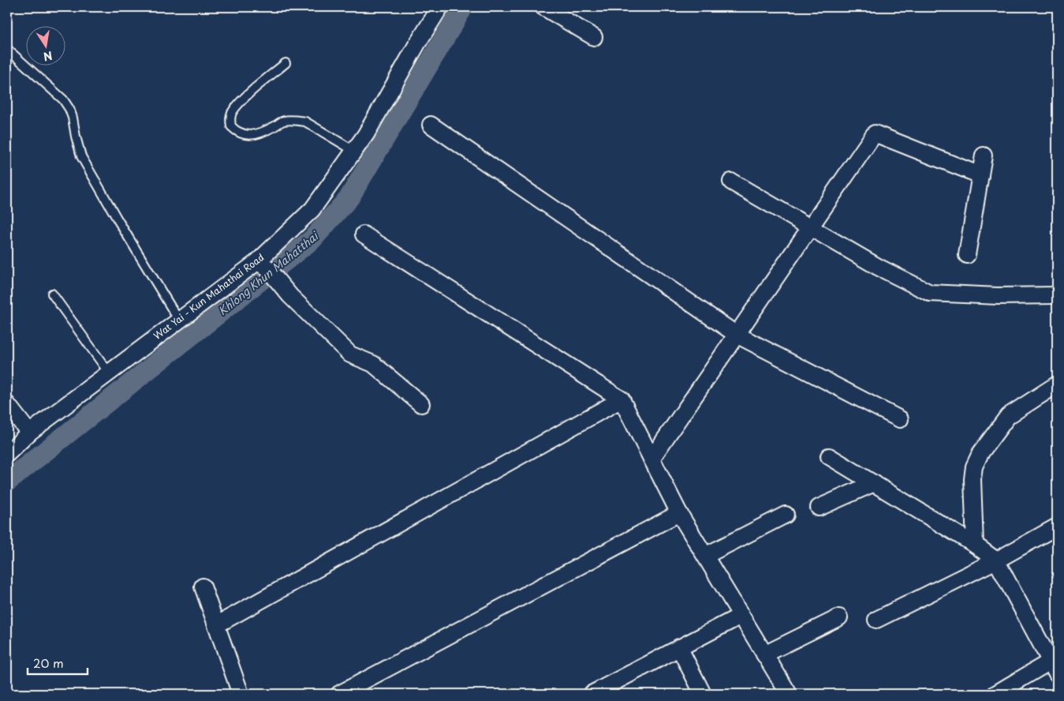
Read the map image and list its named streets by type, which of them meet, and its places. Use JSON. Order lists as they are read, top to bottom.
{
  "streets": {
    "street": ["Wat Yai - Kun Mahathai Road"]
  },
  "water": ["Khlong Khun Mahatthai"],
  "scale_bar": "20 m",
  "north": "bottom"
}
